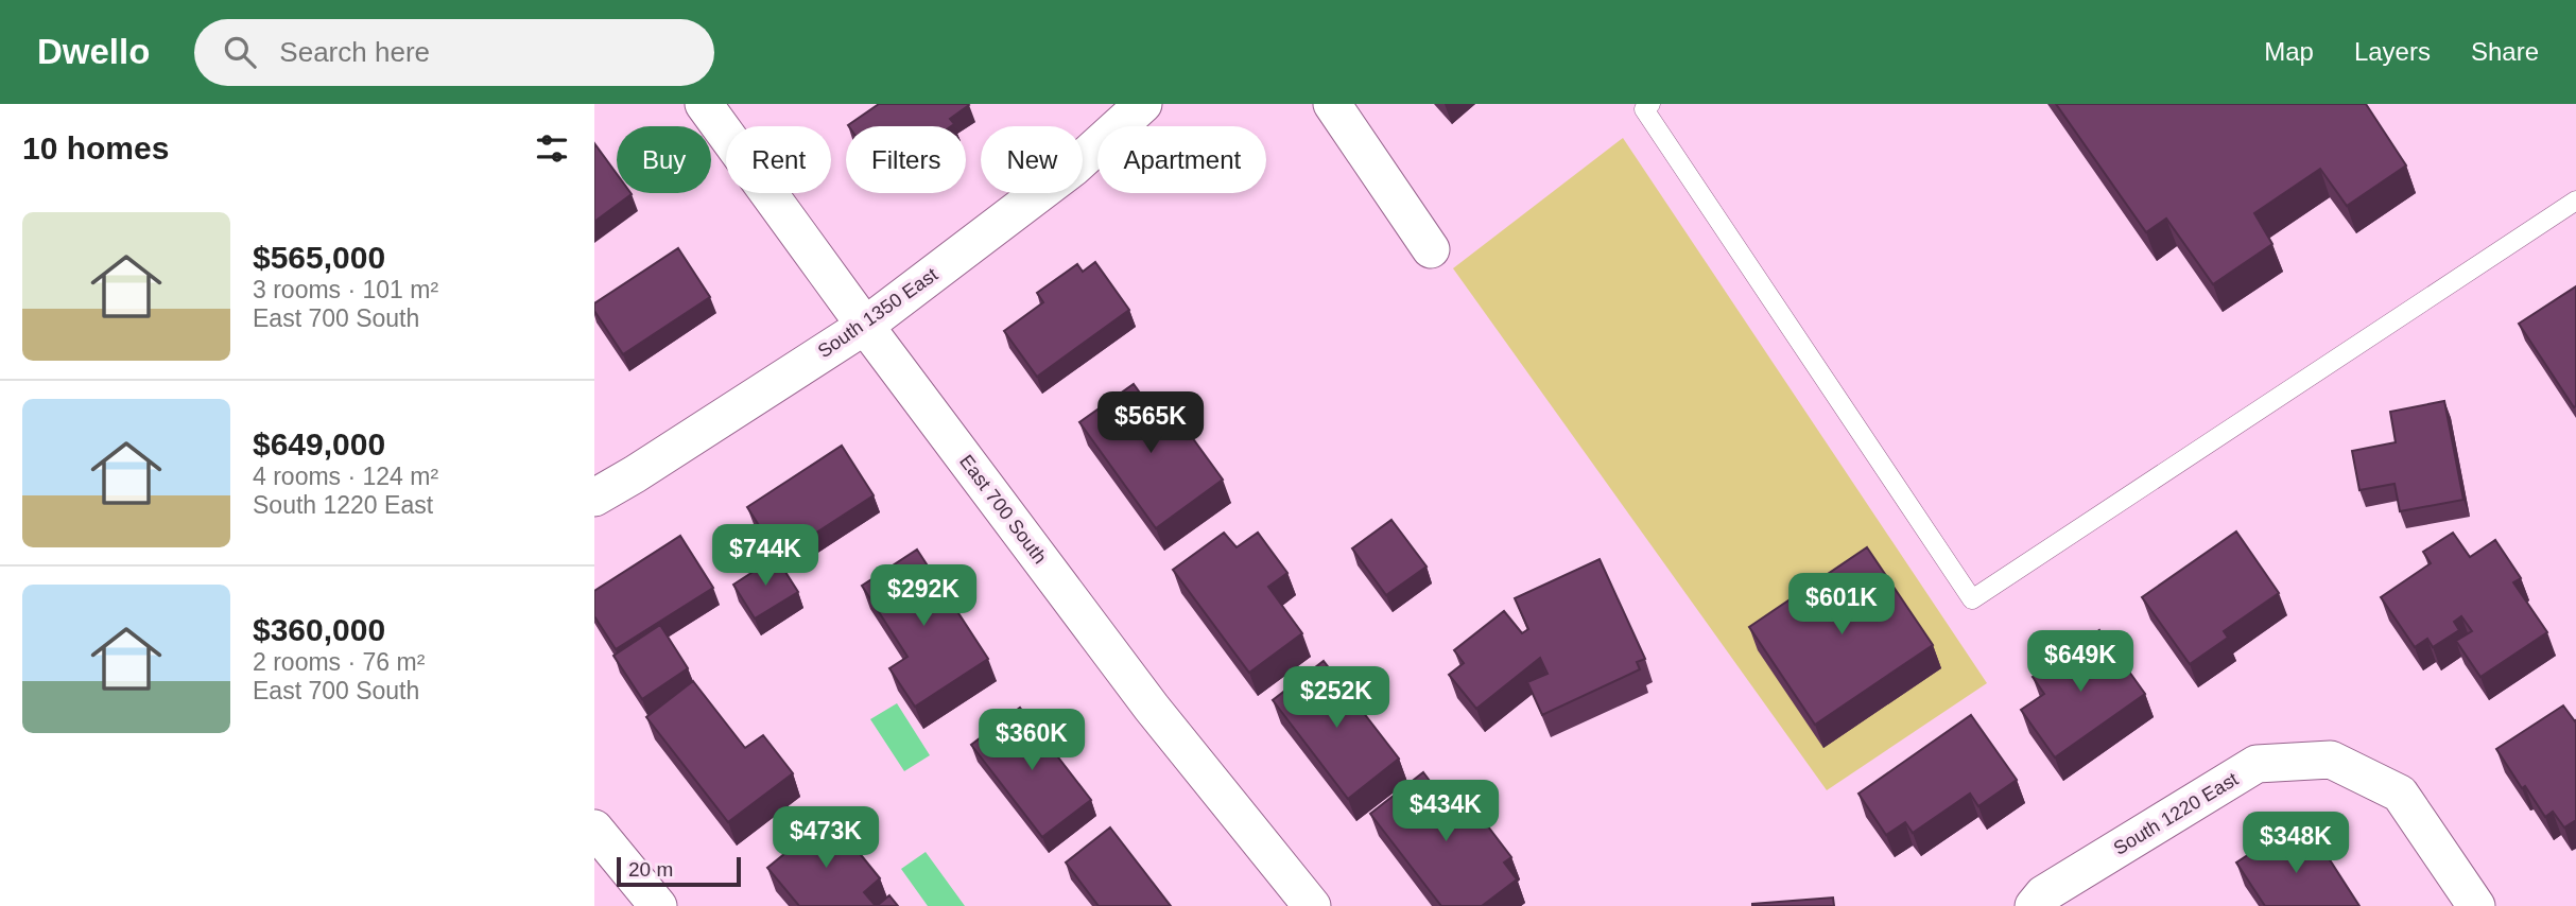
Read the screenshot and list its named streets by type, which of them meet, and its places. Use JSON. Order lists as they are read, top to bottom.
{
  "streets": {
    "street": ["South 1350 East", "East 700 South", "South 1220 East"]
  },
  "crossings": [
    ["South 1350 East", "East 700 South"]
  ],
  "scale_bar": "20 m",
  "page": {
    "header": "Dwello",
    "search": "Search here",
    "nav": ["Map", "Layers", "Share"],
    "heading": "10 homes",
    "chip": [
      "Buy",
      "Rent",
      "Filters",
      "New",
      "Apartment"
    ],
    "list": [
      {
        "name": "$565,000",
        "note": "3 rooms · 101 m² · East 700 South"
      },
      {
        "name": "$649,000",
        "note": "4 rooms · 124 m² · South 1220 East"
      },
      {
        "name": "$360,000",
        "note": "2 rooms · 76 m² · East 700 South"
      }
    ],
    "price": [
      "$565K",
      "$744K",
      "$292K",
      "$601K",
      "$649K",
      "$252K",
      "$360K",
      "$434K",
      "$473K",
      "$348K"
    ],
    "scale": "20 m"
  }
}
